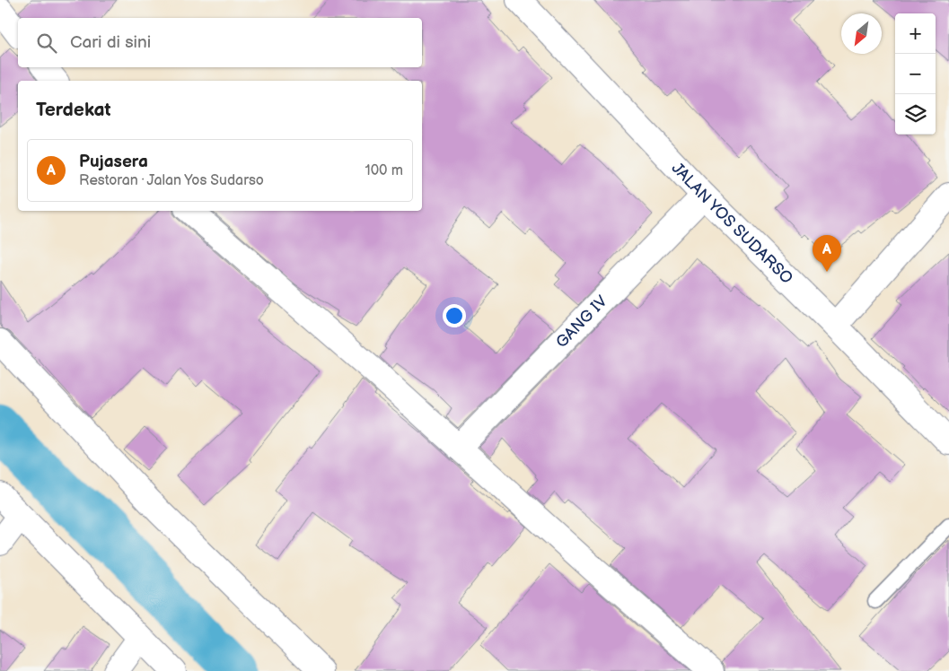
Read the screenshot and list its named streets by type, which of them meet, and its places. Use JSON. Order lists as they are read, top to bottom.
{
  "streets": {
    "street": ["JALAN YOS SUDARSO", "GANG IV"]
  },
  "crossings": [
    ["JALAN YOS SUDARSO", "GANG IV"]
  ],
  "north": "bottom left",
  "page": {
    "map_buttons": ["+", "−"],
    "search": "Cari di sini",
    "heading": "Terdekat",
    "list": [
      {
        "mark": "A",
        "name": "Pujasera",
        "note": "Restoran · Jalan Yos Sudarso",
        "value": "100 m"
      }
    ],
    "pins": "A"
  }
}
